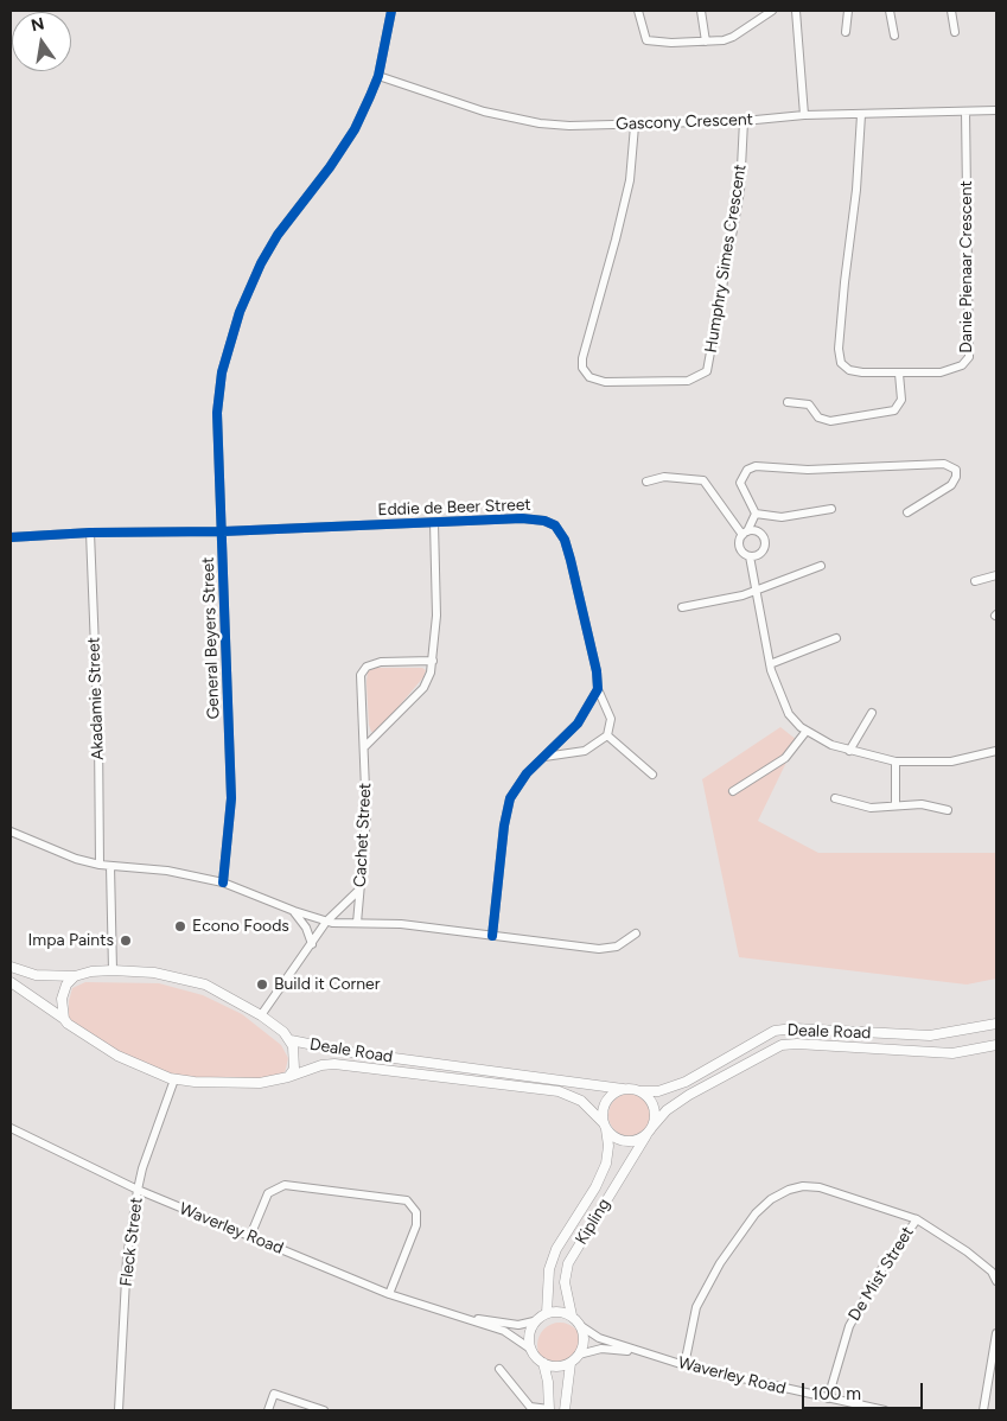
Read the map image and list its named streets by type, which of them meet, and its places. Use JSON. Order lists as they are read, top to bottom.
{
  "streets": {
    "street": [
      "Gascony Crescent",
      "Humphry Simes Crescent",
      "Danie Pienaar Crescent",
      "Eddie de Beer Street",
      "General Beyers Street",
      "Akadamie Street",
      "Cachet Street",
      "Deale Road",
      "Kipling",
      "Waverley Road",
      "Fleck Street",
      "De Mist Street"
    ]
  },
  "crossings": [
    ["Gascony Crescent", "Humphry Simes Crescent"],
    ["Gascony Crescent", "Danie Pienaar Crescent"],
    ["Gascony Crescent", "General Beyers Street"],
    ["Eddie de Beer Street", "General Beyers Street"],
    ["Eddie de Beer Street", "Akadamie Street"],
    ["Deale Road", "Kipling"],
    ["Deale Road", "Fleck Street"],
    ["Kipling", "Waverley Road"],
    ["Waverley Road", "Fleck Street"],
    ["Waverley Road", "De Mist Street"]
  ],
  "places": ["Econo Foods", "Impa Paints", "Build it Corner"],
  "scale_bar": "100 m",
  "north": "top"
}
